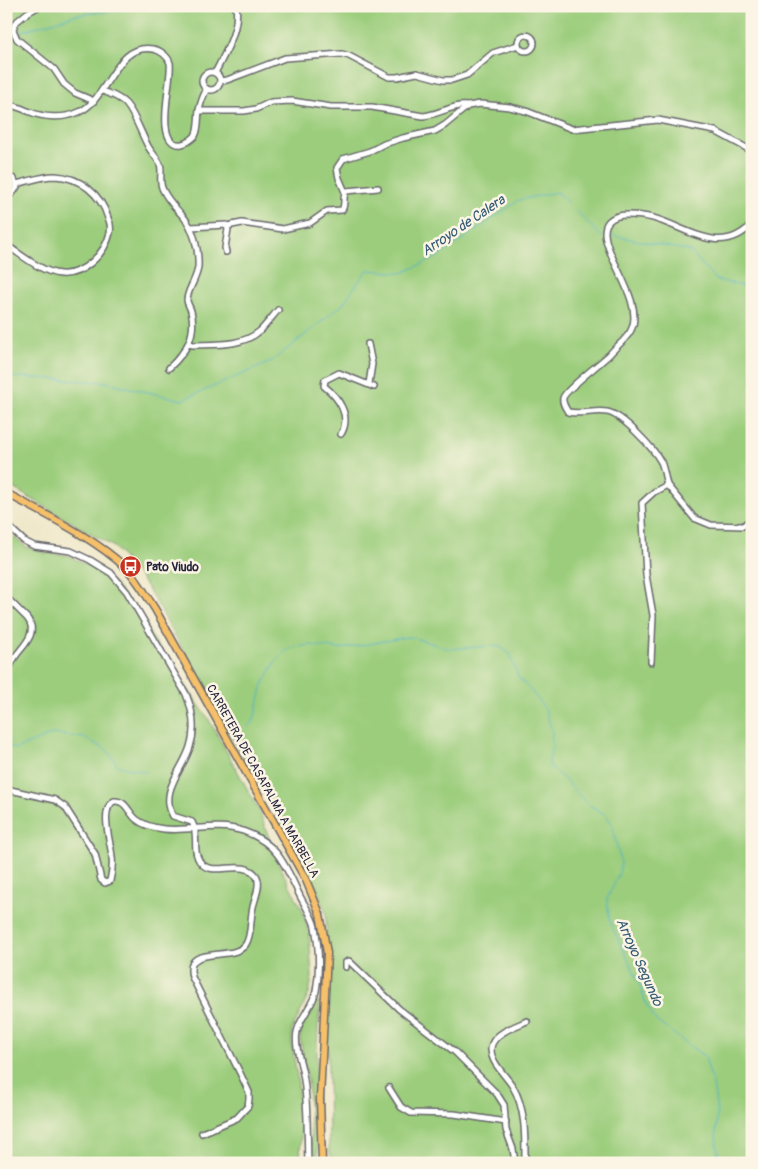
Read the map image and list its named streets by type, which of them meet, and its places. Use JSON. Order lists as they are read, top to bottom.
{
  "streets": {
    "main road": ["CARRETERA DE CASAPALMA A MARBELLA"]
  },
  "water": ["Arroyo de Calera", "Arroyo Segundo"],
  "places": {
    "bus stop": ["Pato Viudo"]
  }
}
